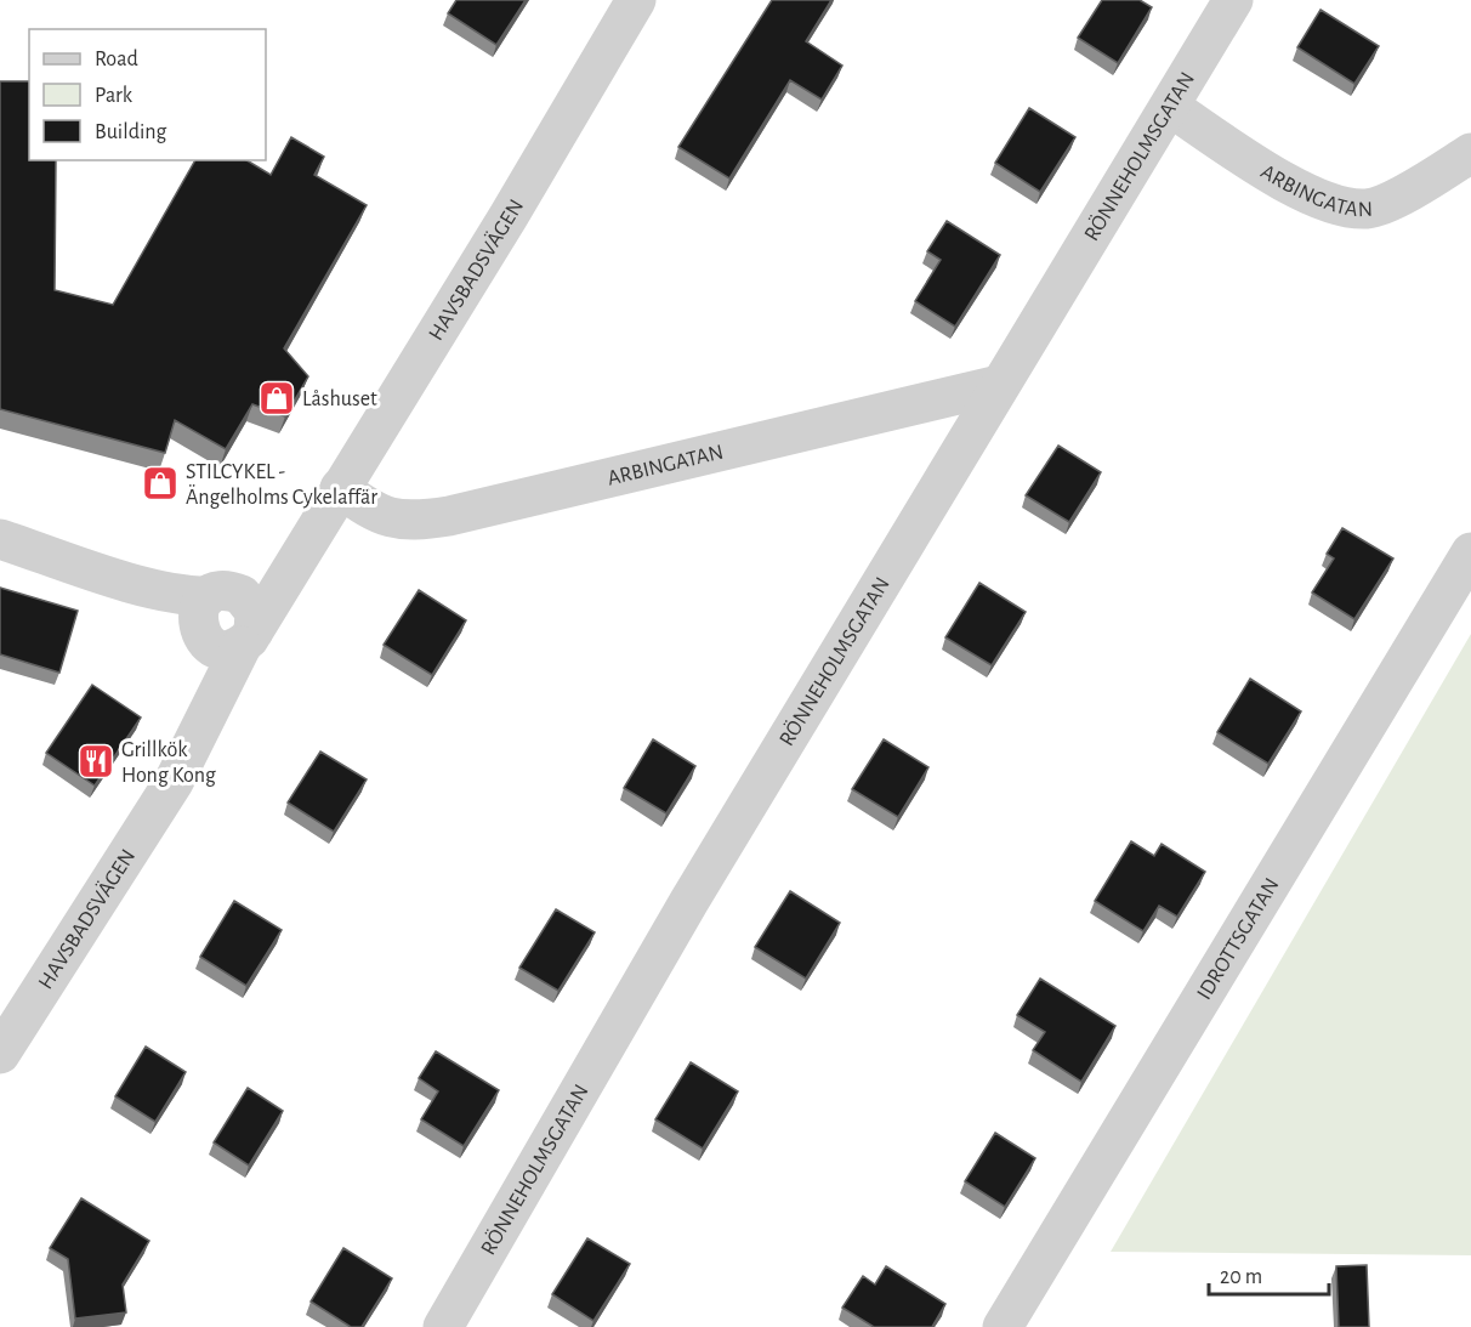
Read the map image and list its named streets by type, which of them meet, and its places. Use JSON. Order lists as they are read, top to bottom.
{
  "streets": {
    "street": [
      "RÖNNEHOLMSGATAN",
      "ARBINGATAN",
      "HAVSBADSVÄGEN",
      "IDROTTSGATAN"
    ]
  },
  "crossings": [
    ["RÖNNEHOLMSGATAN", "ARBINGATAN"],
    ["ARBINGATAN", "HAVSBADSVÄGEN"]
  ],
  "places": {
    "shop": ["Låshuset", "STILCYKEL - Ängelholms Cykelaffär"],
    "restaurant": ["Grillkök Hong Kong"]
  },
  "legend": ["Road", "Park", "Building"],
  "scale_bar": "20 m"
}
